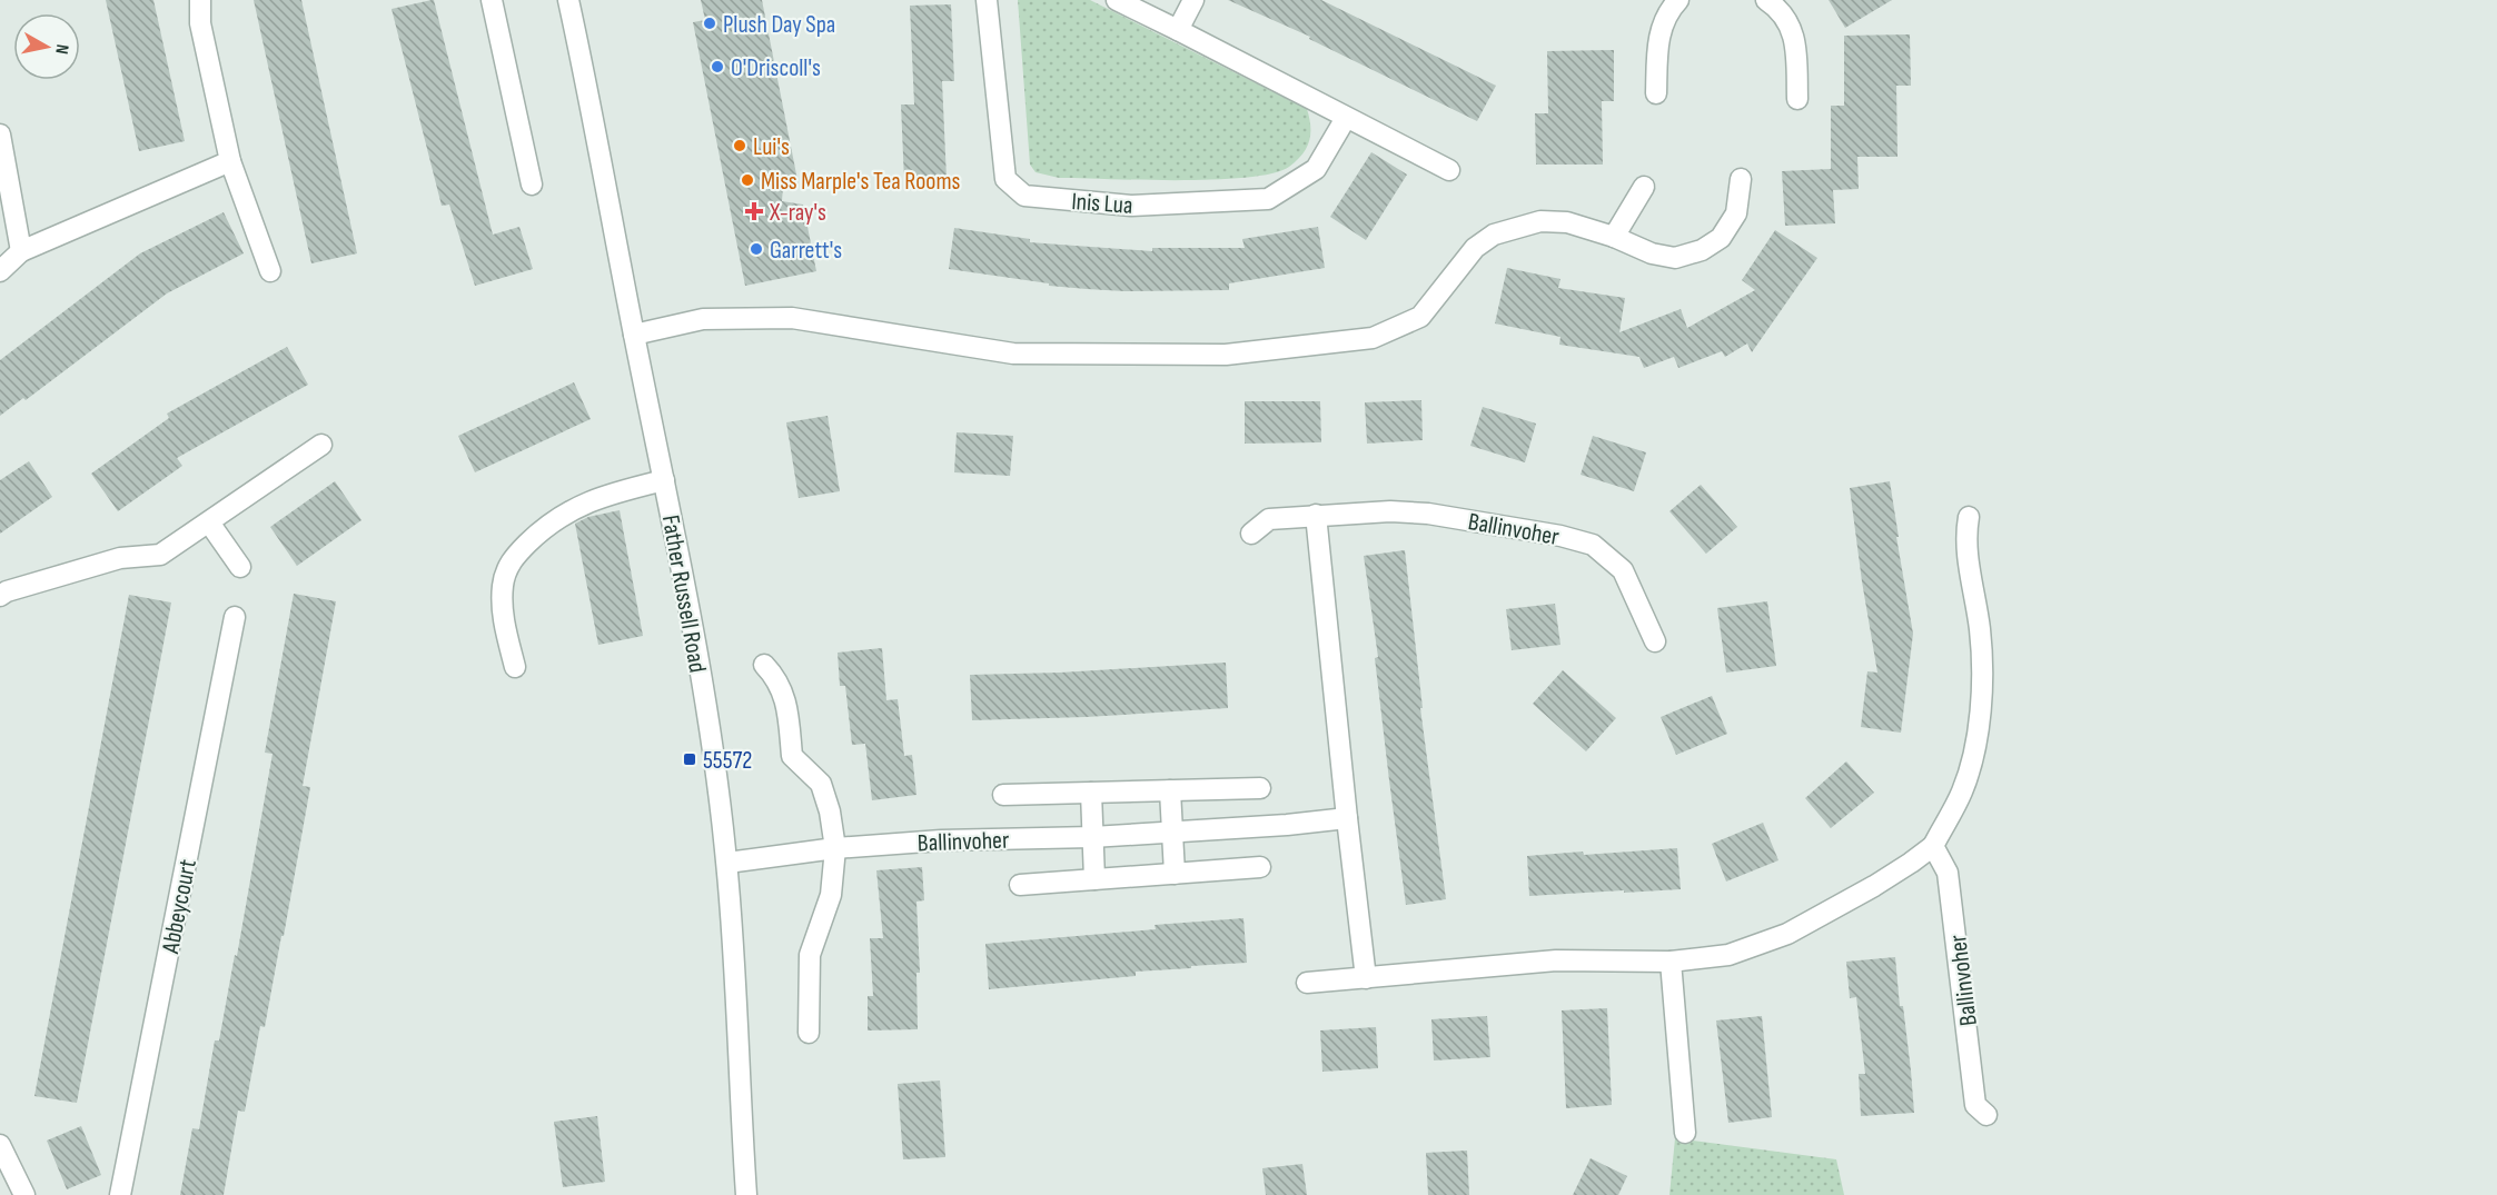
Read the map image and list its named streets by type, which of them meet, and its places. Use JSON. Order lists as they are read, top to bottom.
{
  "streets": {
    "street": [
      "Inis Lua",
      "Ballinvoher",
      "Father Russell Road",
      "Abbeycourt"
    ]
  },
  "crossings": [
    ["Ballinvoher", "Father Russell Road"]
  ],
  "places": {
    "other": [
      "Plush Day Spa",
      "O'Driscoll's",
      "Lui's",
      "Miss Marple's Tea Rooms",
      "Garrett's"
    ],
    "health": ["X-ray's"],
    "transit": ["55572"]
  },
  "north": "right"
}
